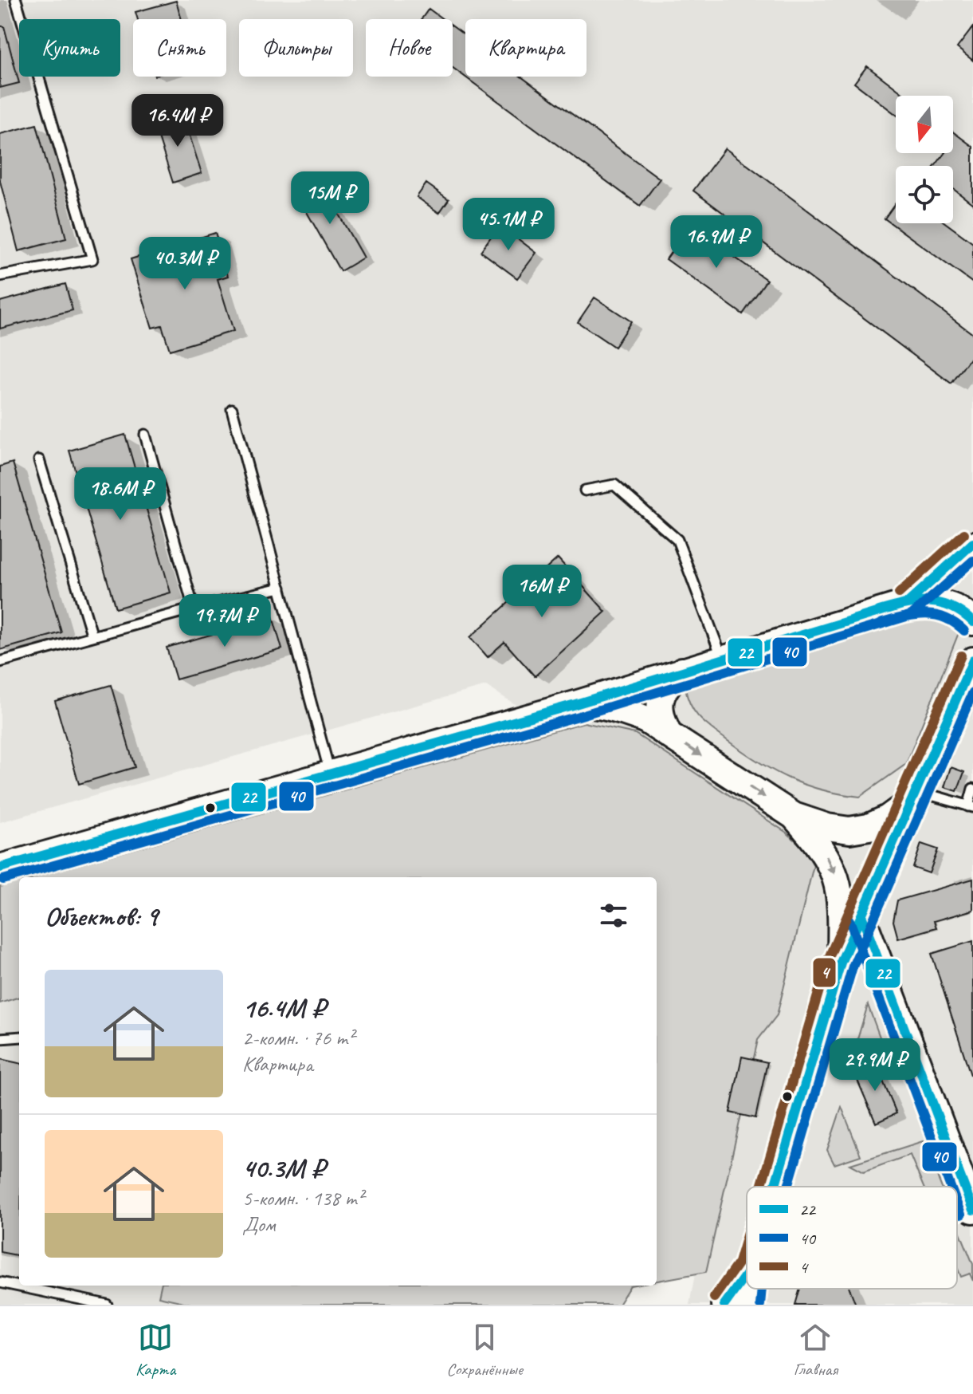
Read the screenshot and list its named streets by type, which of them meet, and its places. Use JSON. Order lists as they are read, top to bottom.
{
  "lines": ["transit line 4", "transit line 22", "transit line 40"],
  "legend": ["22", "40", "4"],
  "north": "bottom",
  "page": {
    "chip": [
      "Купить",
      "Снять",
      "Фильтры",
      "Новое",
      "Квартира"
    ],
    "price": [
      "16.4M ₽",
      "15M ₽",
      "45.1M ₽",
      "16.9M ₽",
      "40.3M ₽",
      "18.6M ₽",
      "16M ₽",
      "19.7M ₽",
      "29.9M ₽"
    ],
    "heading": "Объектов: 9",
    "list": [
      {
        "name": "16.4M ₽",
        "note": "2-комн. · 76 m² · Квартира"
      },
      {
        "name": "40.3M ₽",
        "note": "5-комн. · 138 m² · Дом"
      }
    ],
    "tabs": ["Карта", "Сохранённые", "Главная"]
  }
}
